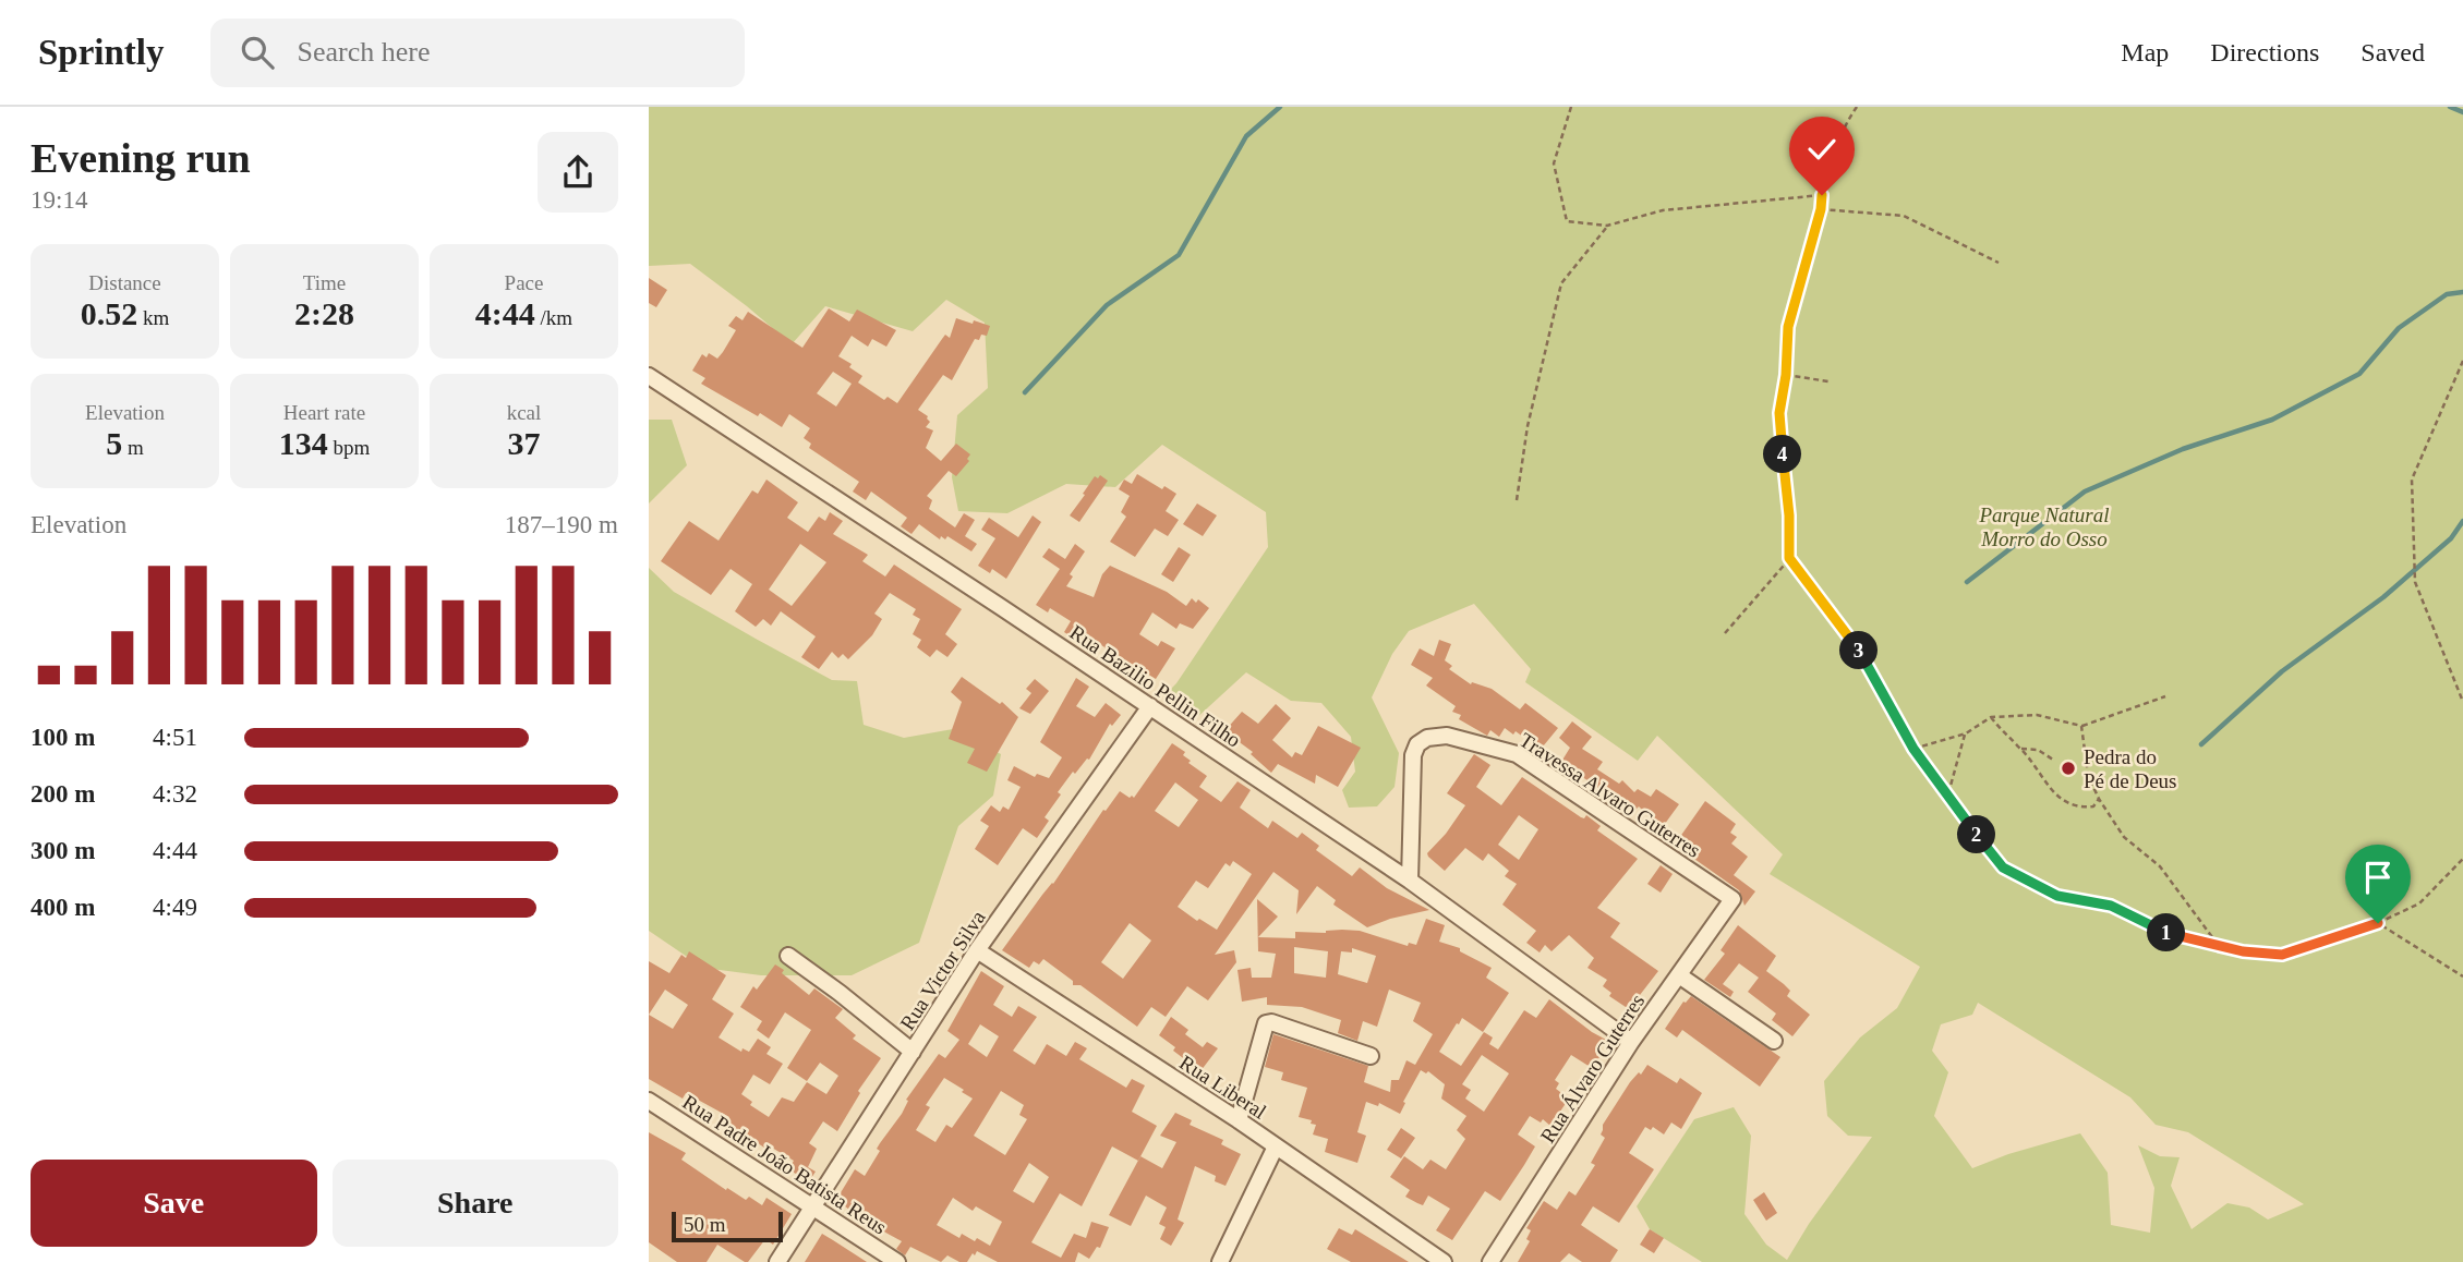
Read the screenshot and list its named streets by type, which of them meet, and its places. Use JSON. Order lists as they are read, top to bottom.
{
  "streets": {
    "street": [
      "Rua Bazilio Pellin Filho",
      "Travessa Alvaro Guterres",
      "Rua Victor Silva",
      "Rua Álvaro Guterres",
      "Rua Liberal",
      "Rua Padre João Batista Reus"
    ]
  },
  "crossings": [
    ["Rua Bazilio Pellin Filho", "Travessa Alvaro Guterres"],
    ["Rua Bazilio Pellin Filho", "Rua Victor Silva"],
    ["Rua Bazilio Pellin Filho", "Rua Álvaro Guterres"],
    ["Travessa Alvaro Guterres", "Rua Álvaro Guterres"],
    ["Rua Victor Silva", "Rua Liberal"],
    ["Rua Victor Silva", "Rua Padre João Batista Reus"]
  ],
  "parks": ["Parque Natural Morro do Osso"],
  "places": ["Pedra do Pé de Deus"],
  "scale_bar": "50 m",
  "page": {
    "header": "Sprintly",
    "search": "Search here",
    "nav": ["Map", "Directions", "Saved"],
    "heading": ["Evening run", "19:14"],
    "stats": [
      ["Distance", "0.52 km"],
      ["Time", "2:28"],
      ["Pace", "4:44 /km"],
      ["Elevation", "5 m"],
      ["Heart rate", "134 bpm"],
      ["kcal", "37"]
    ],
    "pins": [
      "4",
      "3",
      "2",
      "1"
    ],
    "chart": ["Elevation", "187–190 m"],
    "list": [
      {
        "name": "100 m",
        "note": "4:51"
      },
      {
        "name": "200 m",
        "note": "4:32"
      },
      {
        "name": "300 m",
        "note": "4:44"
      },
      {
        "name": "400 m",
        "note": "4:49"
      }
    ],
    "buttons": ["Save", "Share"],
    "scale": "50 m"
  }
}
